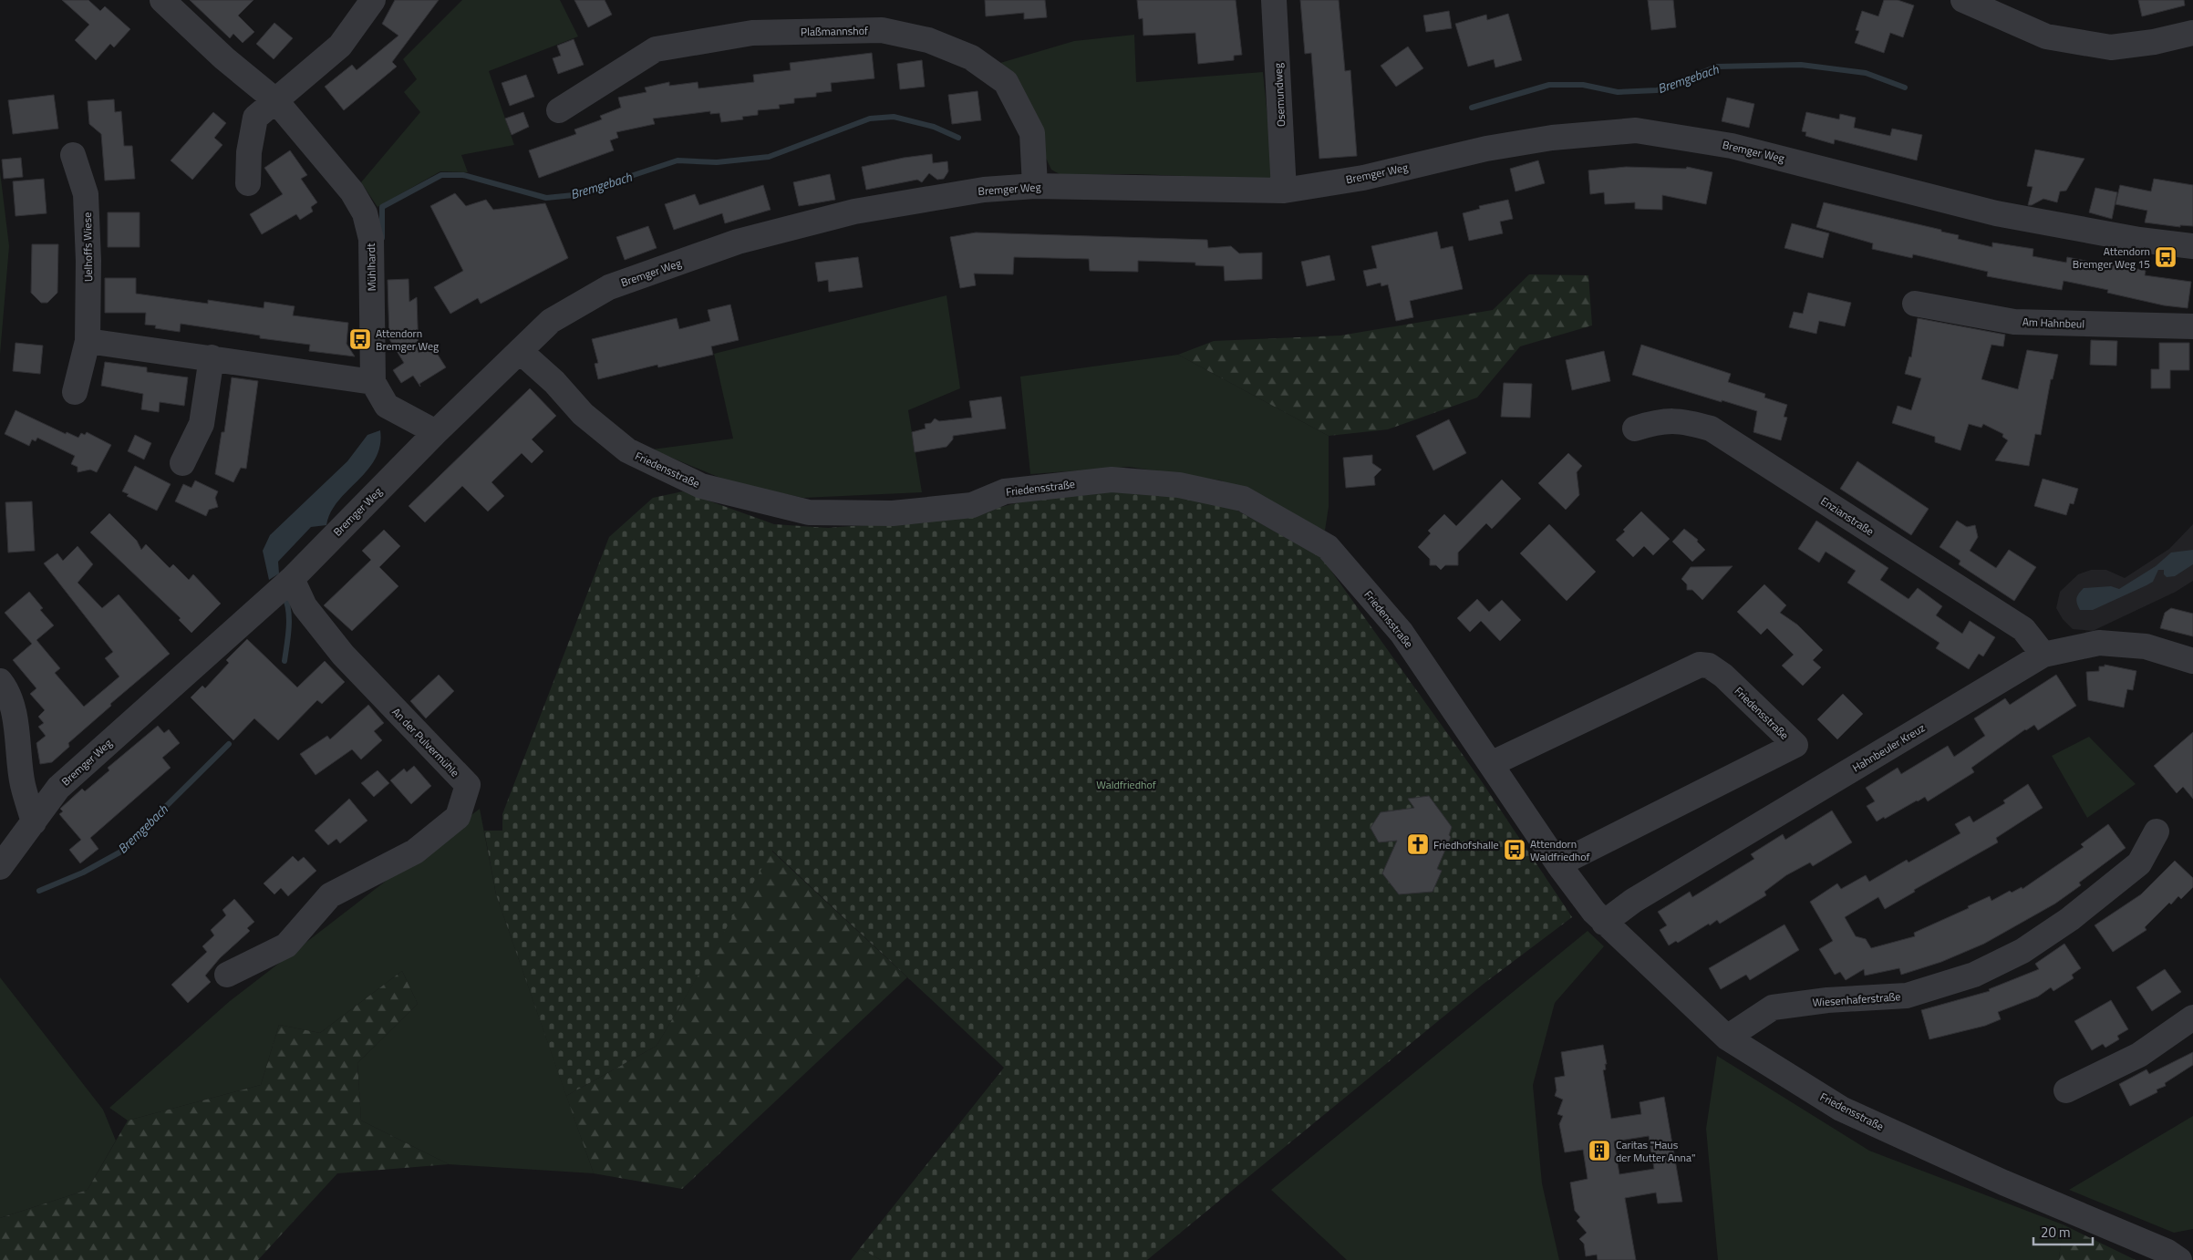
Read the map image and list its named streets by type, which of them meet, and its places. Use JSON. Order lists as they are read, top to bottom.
{
  "streets": {
    "street": [
      "Plaßmannshof",
      "Osemundweg",
      "Bremger Weg",
      "Uelhoffs Wiese",
      "Mühlhardt",
      "Am Hahnbeul",
      "Friedensstraße",
      "Enzianstraße",
      "An der Pulvermühle",
      "Hahnbeuler Kreuz",
      "Wiesenhaferstraße"
    ]
  },
  "crossings": [
    ["Plaßmannshof", "Bremger Weg"],
    ["Osemundweg", "Bremger Weg"],
    ["Bremger Weg", "Mühlhardt"],
    ["Bremger Weg", "Friedensstraße"],
    ["Bremger Weg", "An der Pulvermühle"],
    ["Friedensstraße", "Hahnbeuler Kreuz"],
    ["Friedensstraße", "Wiesenhaferstraße"],
    ["Enzianstraße", "Hahnbeuler Kreuz"]
  ],
  "water": ["Bremgebach"],
  "parks": ["Waldfriedhof"],
  "places": {
    "bus stop": ["Attendorn Bremger Weg 15", "Attendorn Bremger Weg", "Attendorn Waldfriedhof"],
    "church": ["Friedhofshalle"],
    "building": ["Caritas \"Haus der Mutter Anna\""]
  },
  "scale_bar": "20 m"
}
